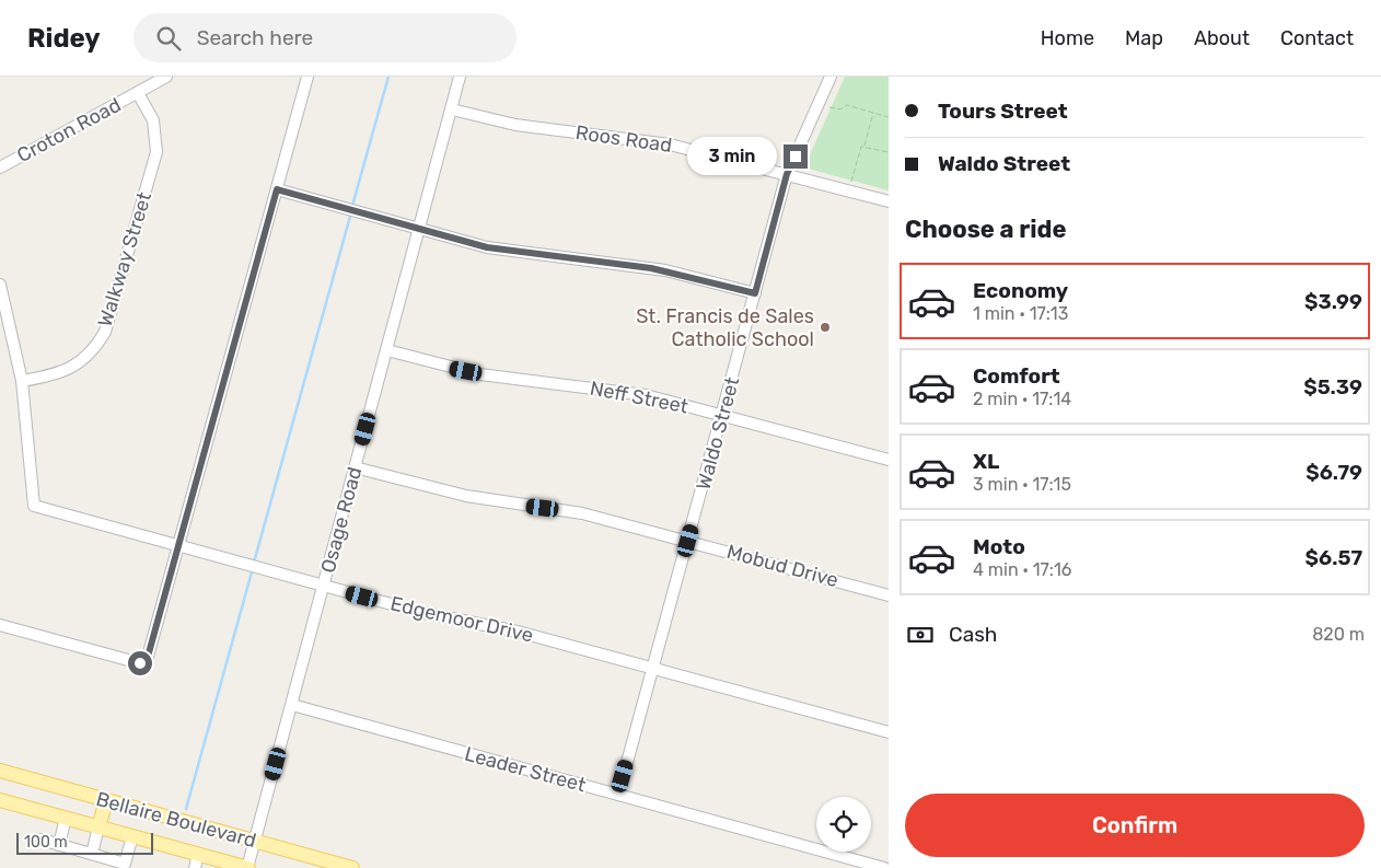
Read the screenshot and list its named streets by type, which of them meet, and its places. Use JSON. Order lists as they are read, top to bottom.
{
  "streets": {
    "main road": ["Bellaire Boulevard"],
    "street": [
      "Croton Road",
      "Roos Road",
      "Walkway Street",
      "Neff Street",
      "Waldo Street",
      "Osage Road",
      "Mobud Drive",
      "Edgemoor Drive",
      "Leader Street"
    ]
  },
  "crossings": [
    ["Croton Road", "Walkway Street"],
    ["Roos Road", "Waldo Street"],
    ["Roos Road", "Osage Road"],
    ["Walkway Street", "Edgemoor Drive"],
    ["Neff Street", "Waldo Street"],
    ["Neff Street", "Osage Road"],
    ["Waldo Street", "Mobud Drive"],
    ["Waldo Street", "Edgemoor Drive"],
    ["Waldo Street", "Leader Street"],
    ["Osage Road", "Mobud Drive"],
    ["Osage Road", "Edgemoor Drive"],
    ["Osage Road", "Leader Street"],
    ["Osage Road", "Bellaire Boulevard"]
  ],
  "places": ["St. Francis de Sales Catholic School"],
  "scale_bar": "100 m",
  "page": {
    "header": "Ridey",
    "search": "Search here",
    "nav": [
      "Home",
      "Map",
      "About",
      "Contact"
    ],
    "banner": ["Tours Street", "Waldo Street"],
    "bubble": "3 min",
    "heading": "Choose a ride",
    "list": [
      {
        "name": "Economy",
        "note": "1 min · 17:13",
        "value": "$3.99"
      },
      {
        "name": "Comfort",
        "note": "2 min · 17:14",
        "value": "$5.39"
      },
      {
        "name": "XL",
        "note": "3 min · 17:15",
        "value": "$6.79"
      },
      {
        "name": "Moto",
        "note": "4 min · 17:16",
        "value": "$6.57"
      }
    ],
    "pay": ["Cash", "820 m"],
    "buttons": "Confirm",
    "scale": "100 m"
  }
}
